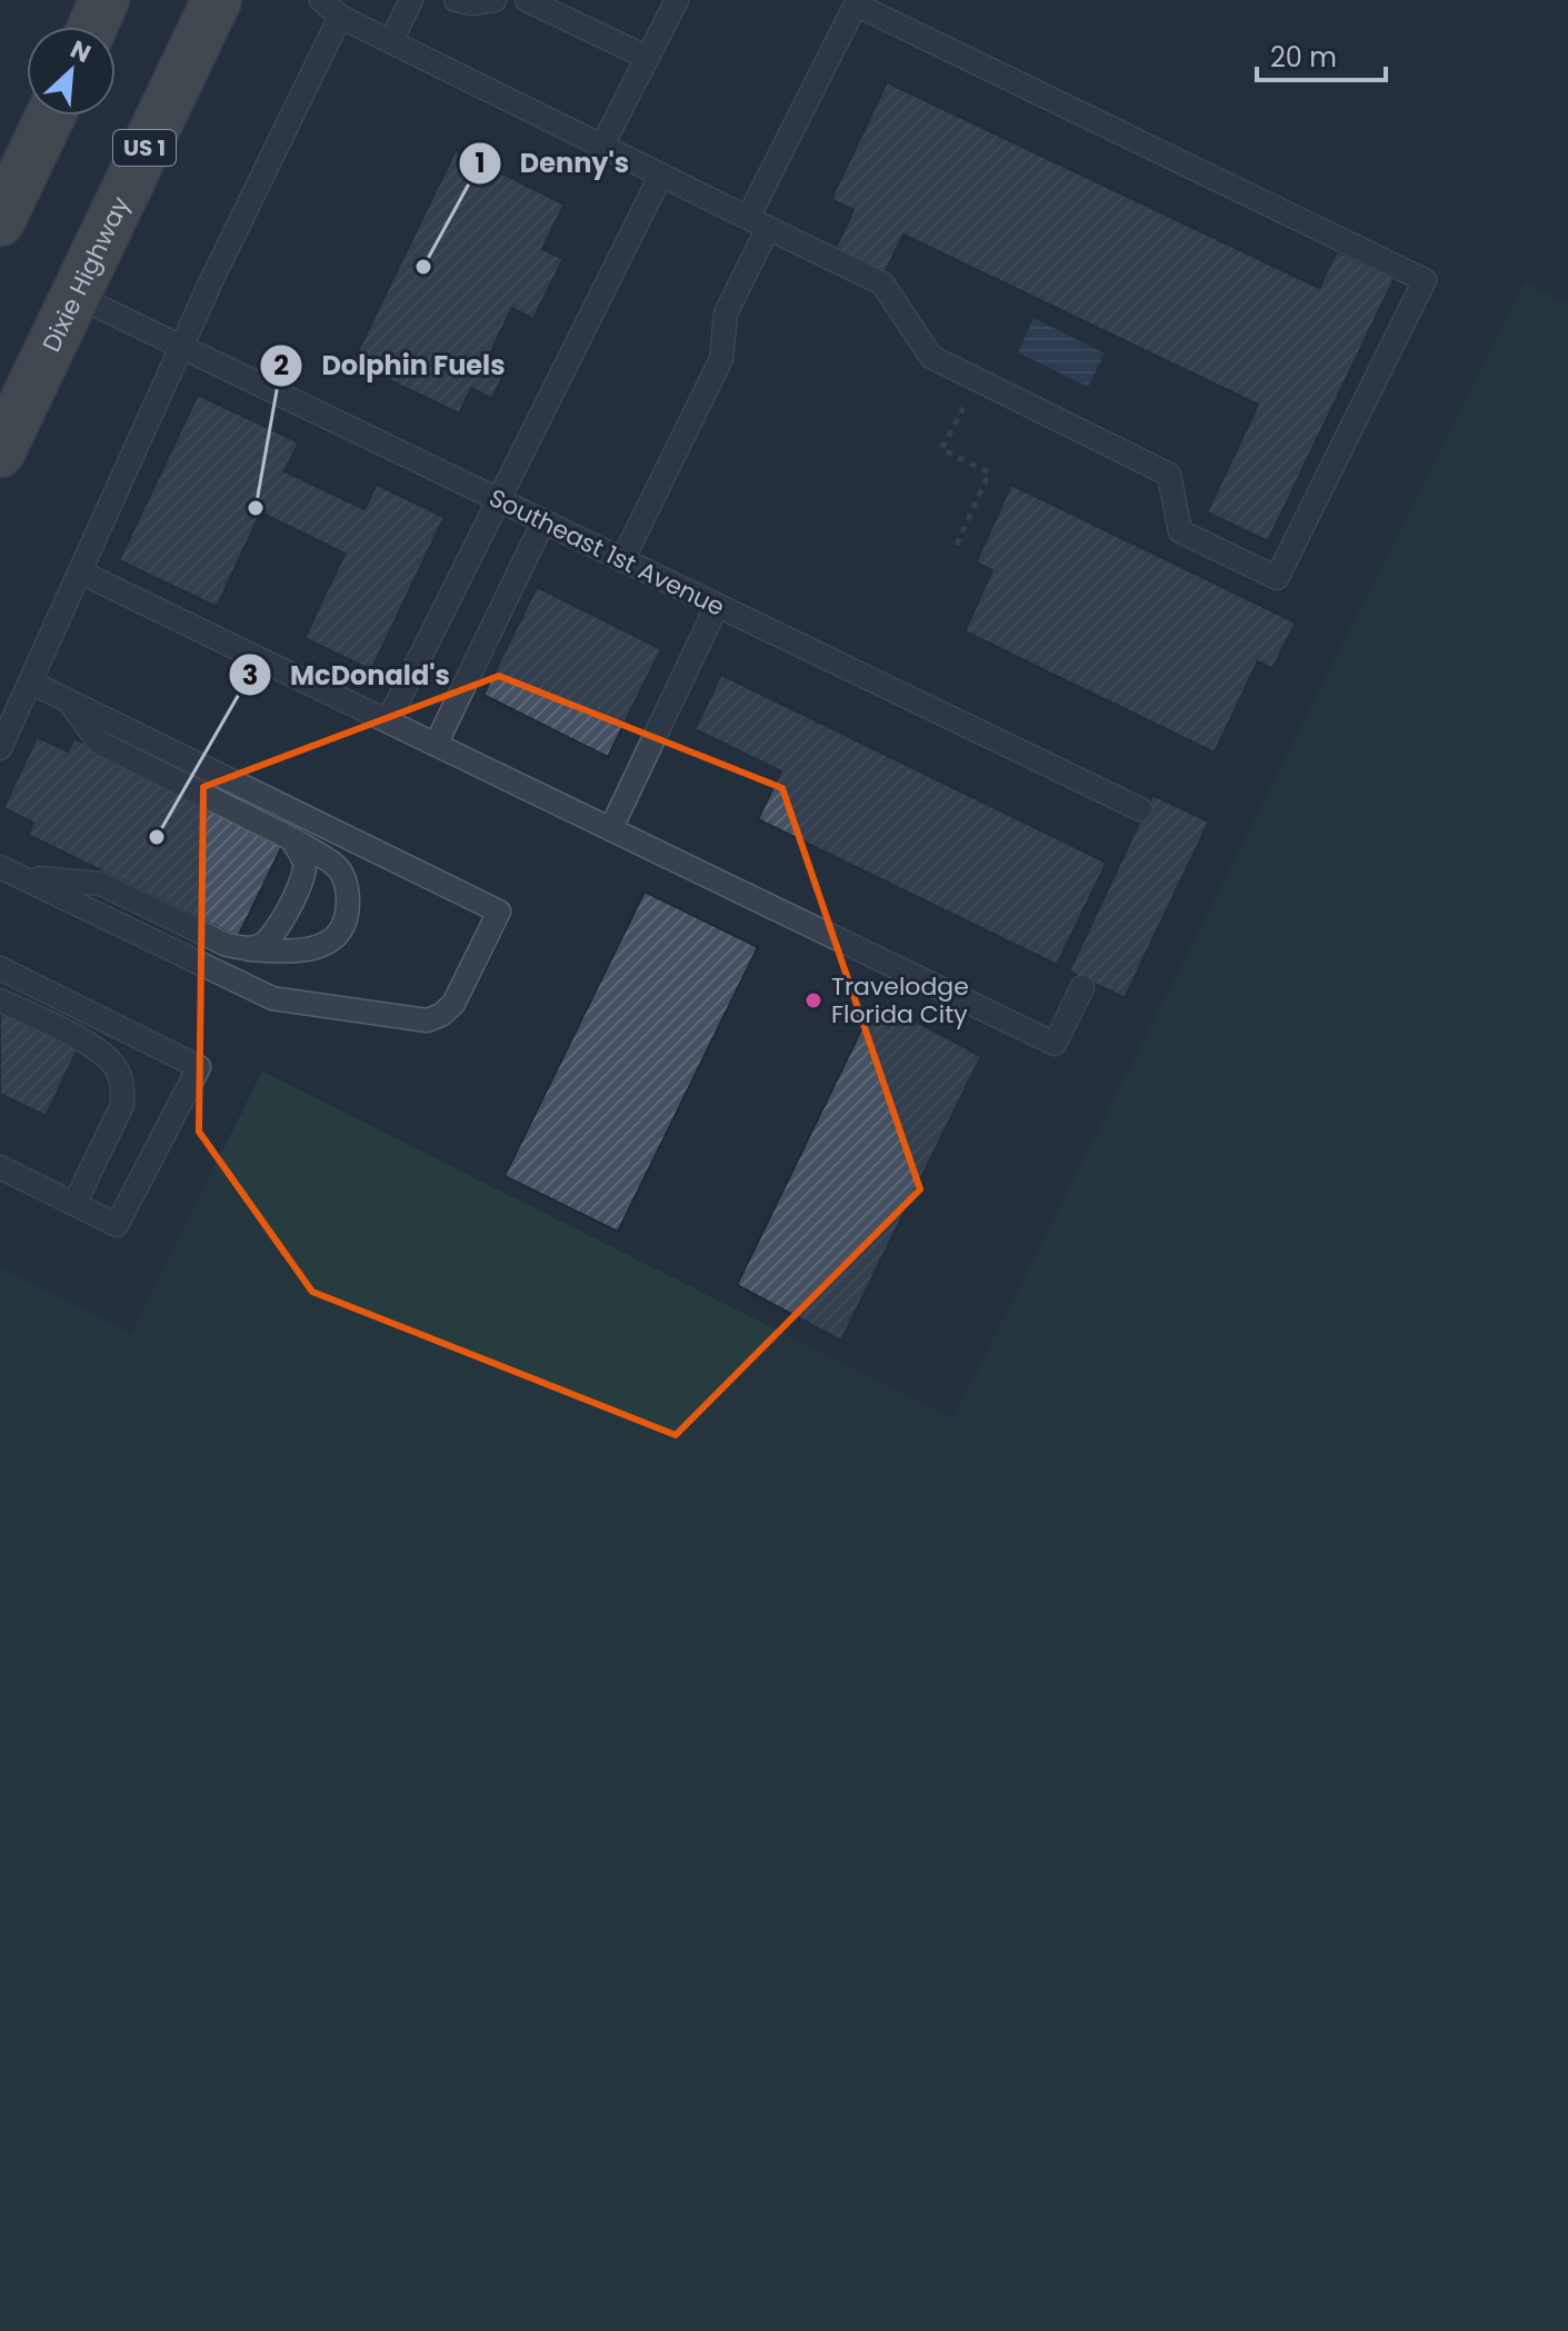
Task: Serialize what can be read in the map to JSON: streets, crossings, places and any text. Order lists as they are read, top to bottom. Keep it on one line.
{"streets":{"highway":["US 1","Dixie Highway"],"lane":["Southeast 1st Avenue"]},"crossings":[["Dixie Highway","Southeast 1st Avenue"]],"places":["Denny's","Dolphin Fuels","McDonald's","Travelodge Florida City"],"scale_bar":"20 m","north":"top right"}
